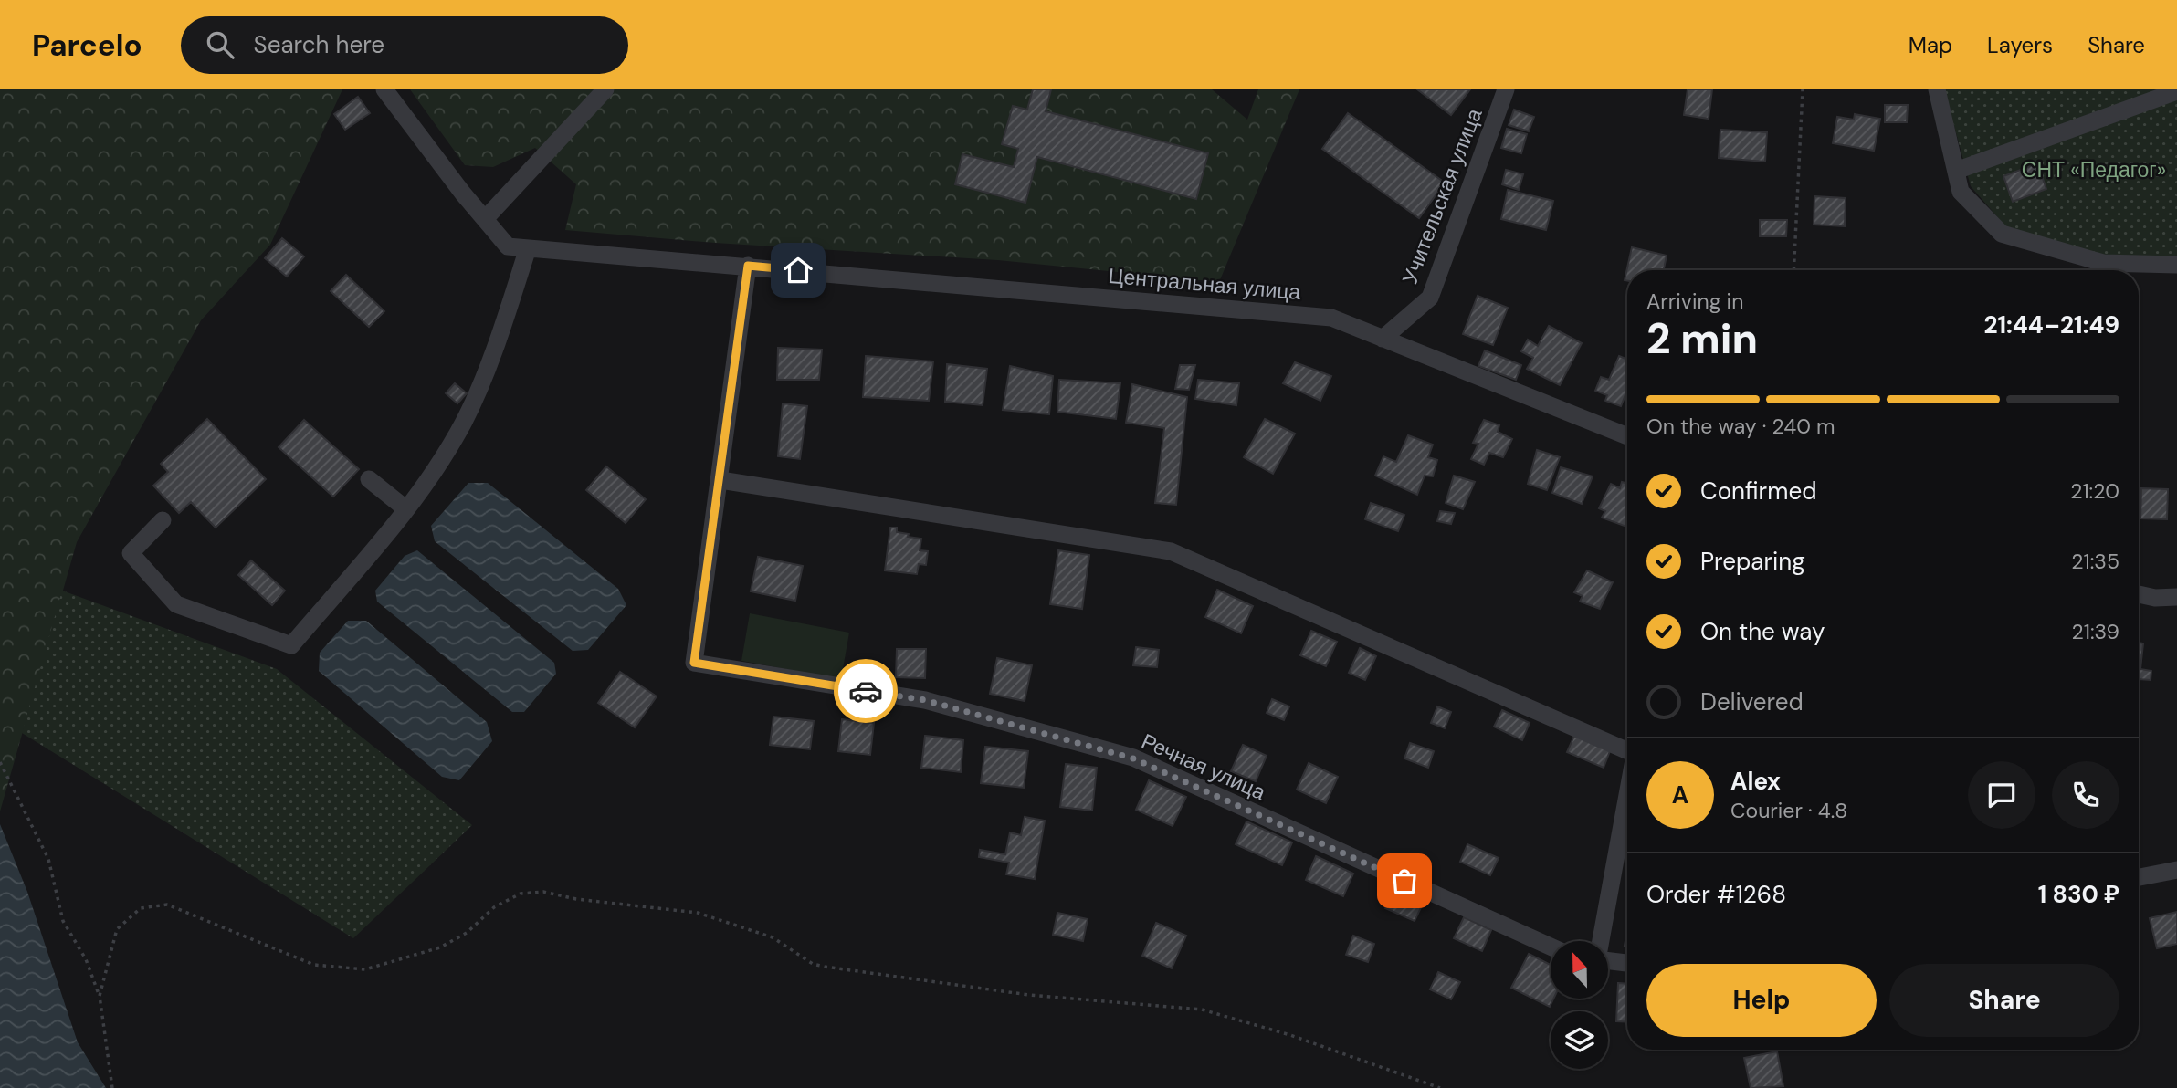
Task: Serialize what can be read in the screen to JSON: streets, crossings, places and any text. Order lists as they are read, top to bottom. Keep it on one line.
{"streets":{"street":["Учительская улица","Центральная улица","Речная улица"]},"crossings":[["Учительская улица","Центральная улица"]],"parks":["СНТ «Педагог»"],"north":"top","page":{"header":"Parcelo","search":"Search here","nav":["Map","Layers","Share"],"heading":["2 min","Arriving in","21:44–21:49"],"panel":["Alex","Courier · 4.8","Order #1268","1 830 ₽"],"bar":"On the way · 240 m","list":[["Confirmed","21:20"],["Preparing","21:35"],["On the way","21:39"],"Delivered"],"round":"A","buttons":["Help","Share"]}}
